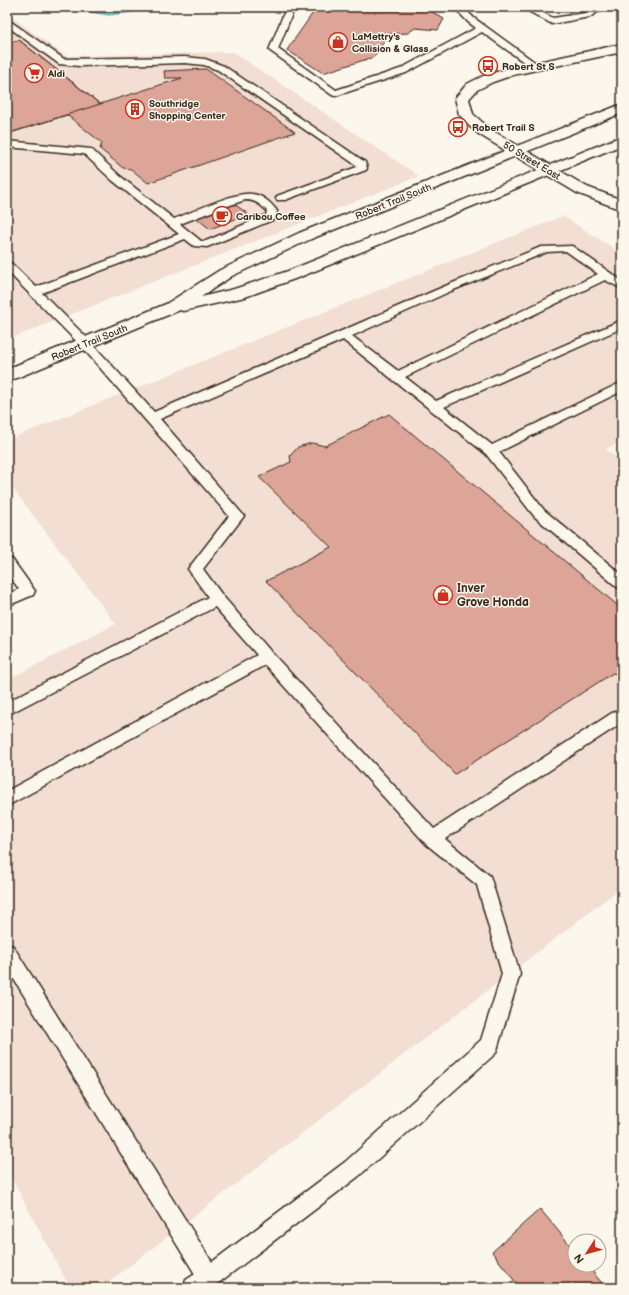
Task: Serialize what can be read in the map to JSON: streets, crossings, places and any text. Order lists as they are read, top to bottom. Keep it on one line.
{"streets":{"main road":["50 Street East","Robert Trail South"]},"crossings":[["50 Street East","Robert Trail South"]],"places":{"shop":["LaMettry's Collision & Glass","Inver Grove Honda"],"bus stop":["Robert St S","Robert Trail S"],"supermarket":["Aldi"],"building":["Southridge Shopping Center"],"cafe":["Caribou Coffee"]},"north":"bottom left"}
